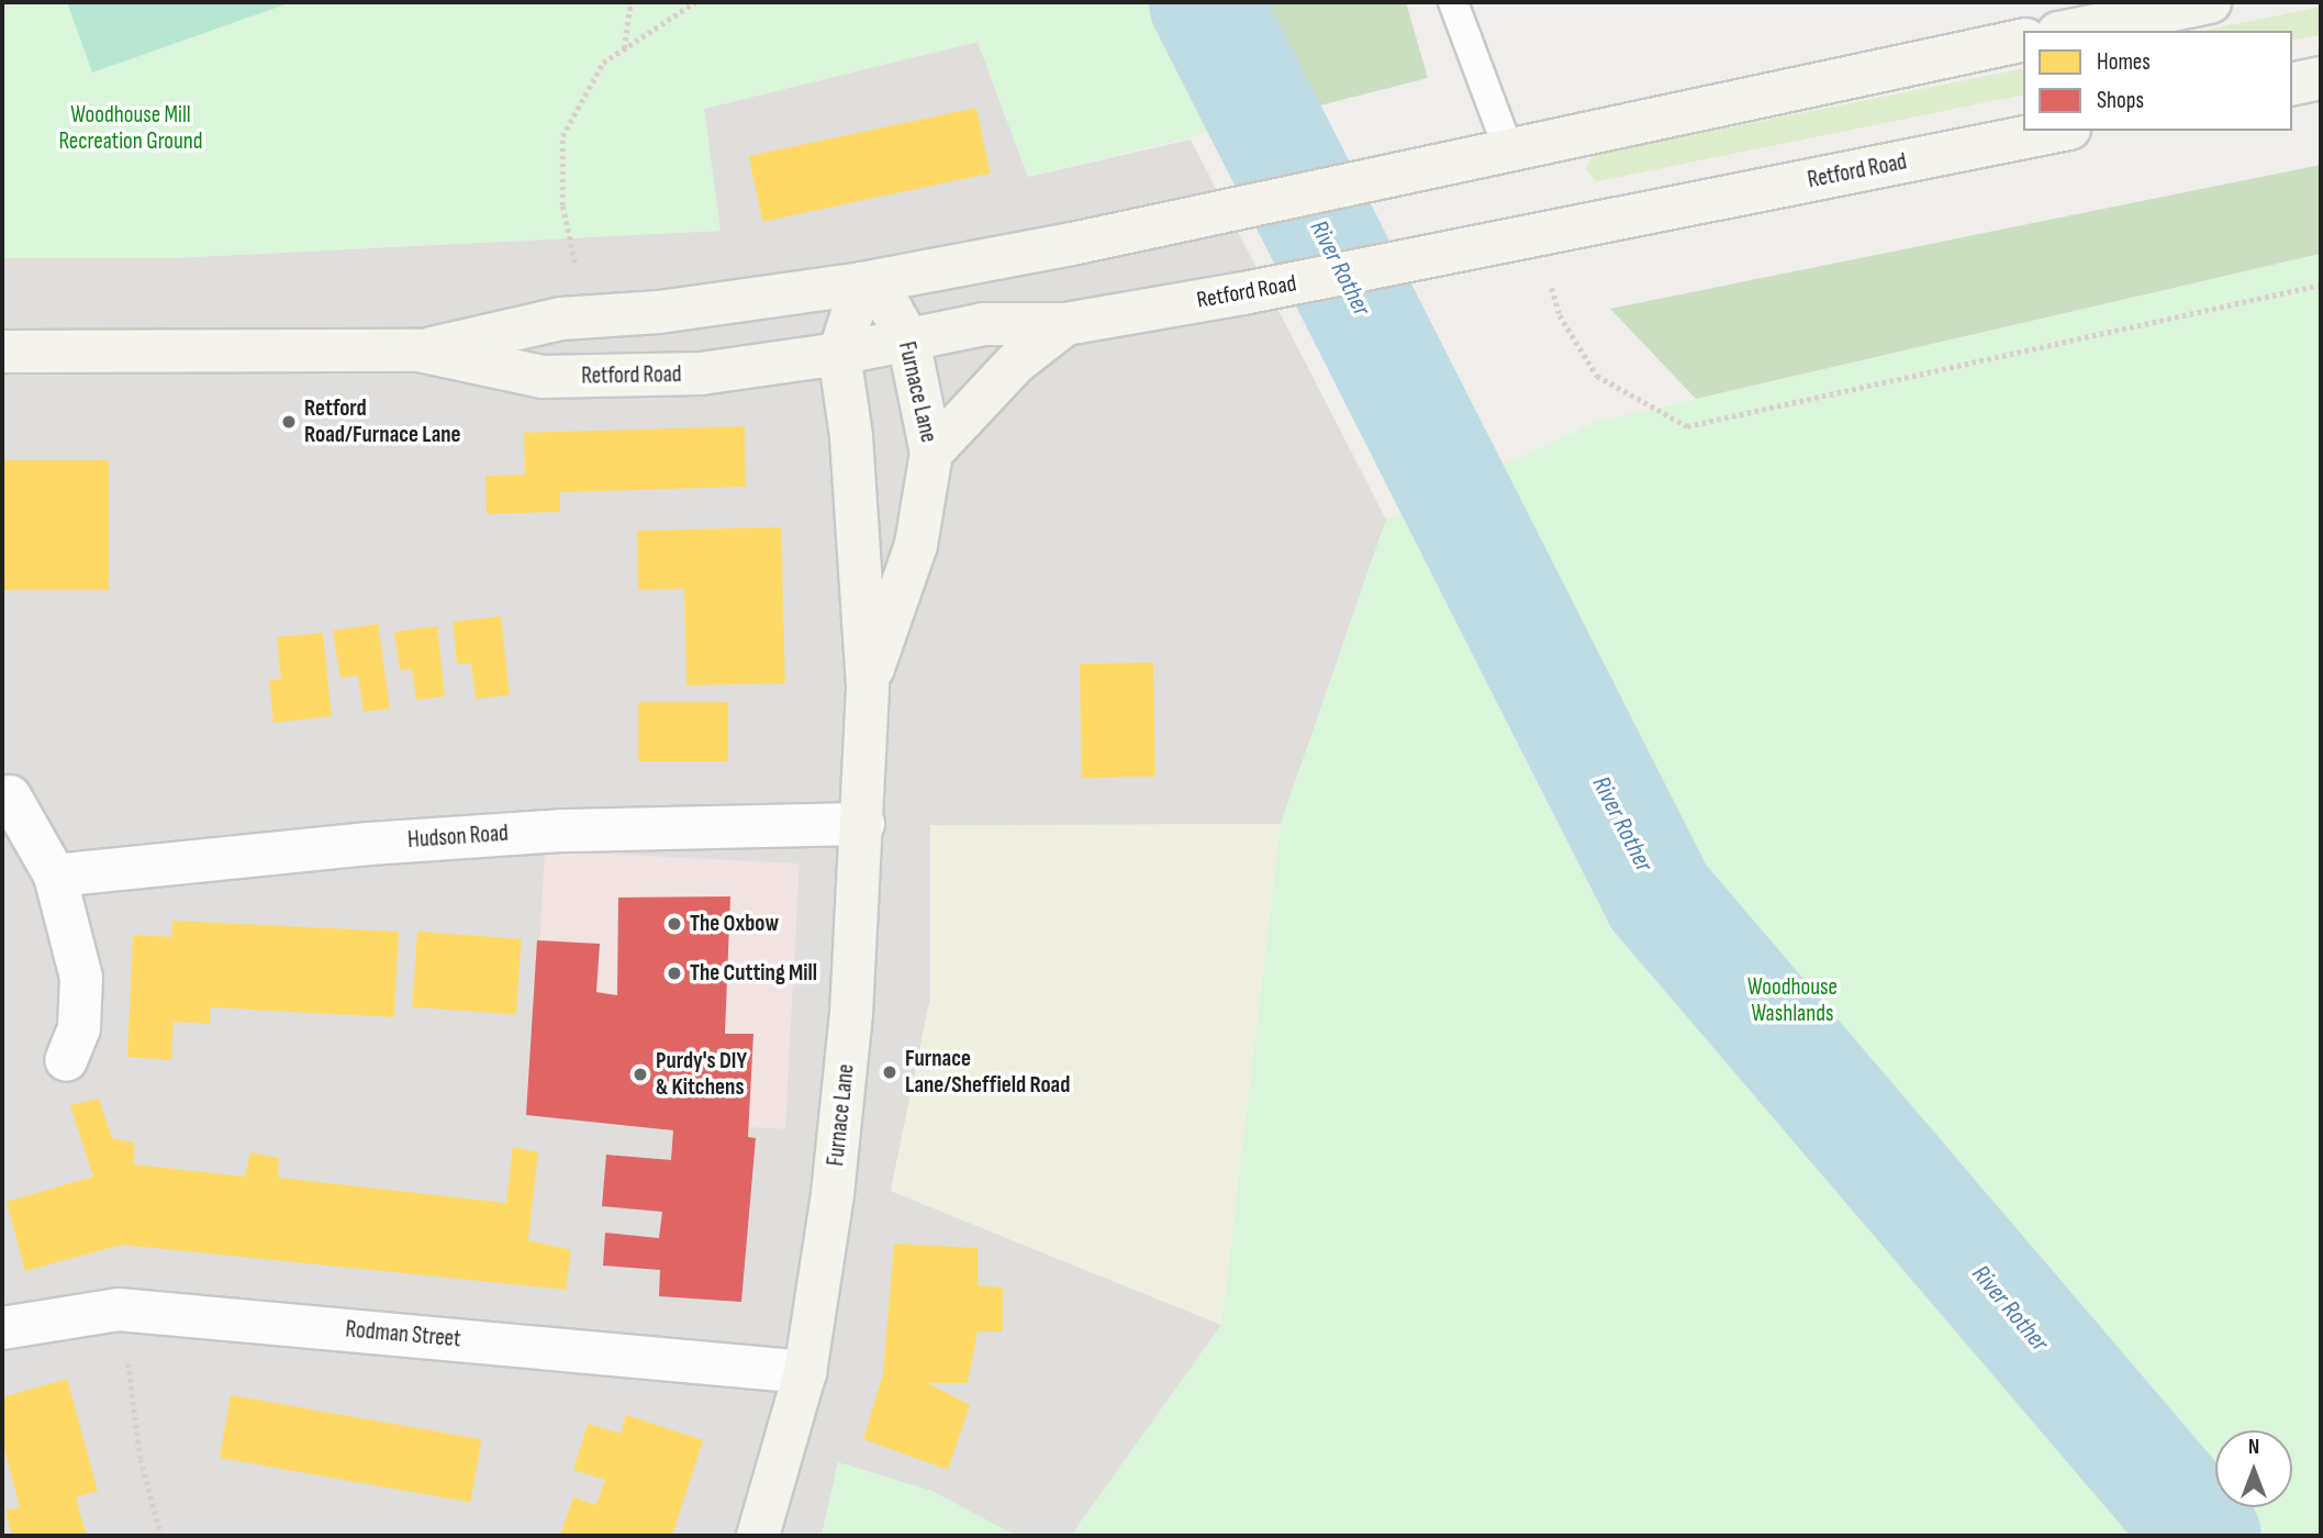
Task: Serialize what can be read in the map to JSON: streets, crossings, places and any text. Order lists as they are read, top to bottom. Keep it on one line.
{"streets":{"main road":["Retford Road","Furnace Lane"],"street":["Hudson Road","Rodman Street"]},"crossings":[["Retford Road","Furnace Lane"],["Furnace Lane","Hudson Road"],["Furnace Lane","Rodman Street"]],"water":["River Rother"],"parks":["Woodhouse Mill Recreation Ground","Woodhouse Washlands"],"places":["Retford Road/Furnace Lane","The Oxbow","The Cutting Mill","Furnace Lane/Sheffield Road","Purdy's DIY & Kitchens"],"legend":["Homes","Shops"],"north":"top"}
